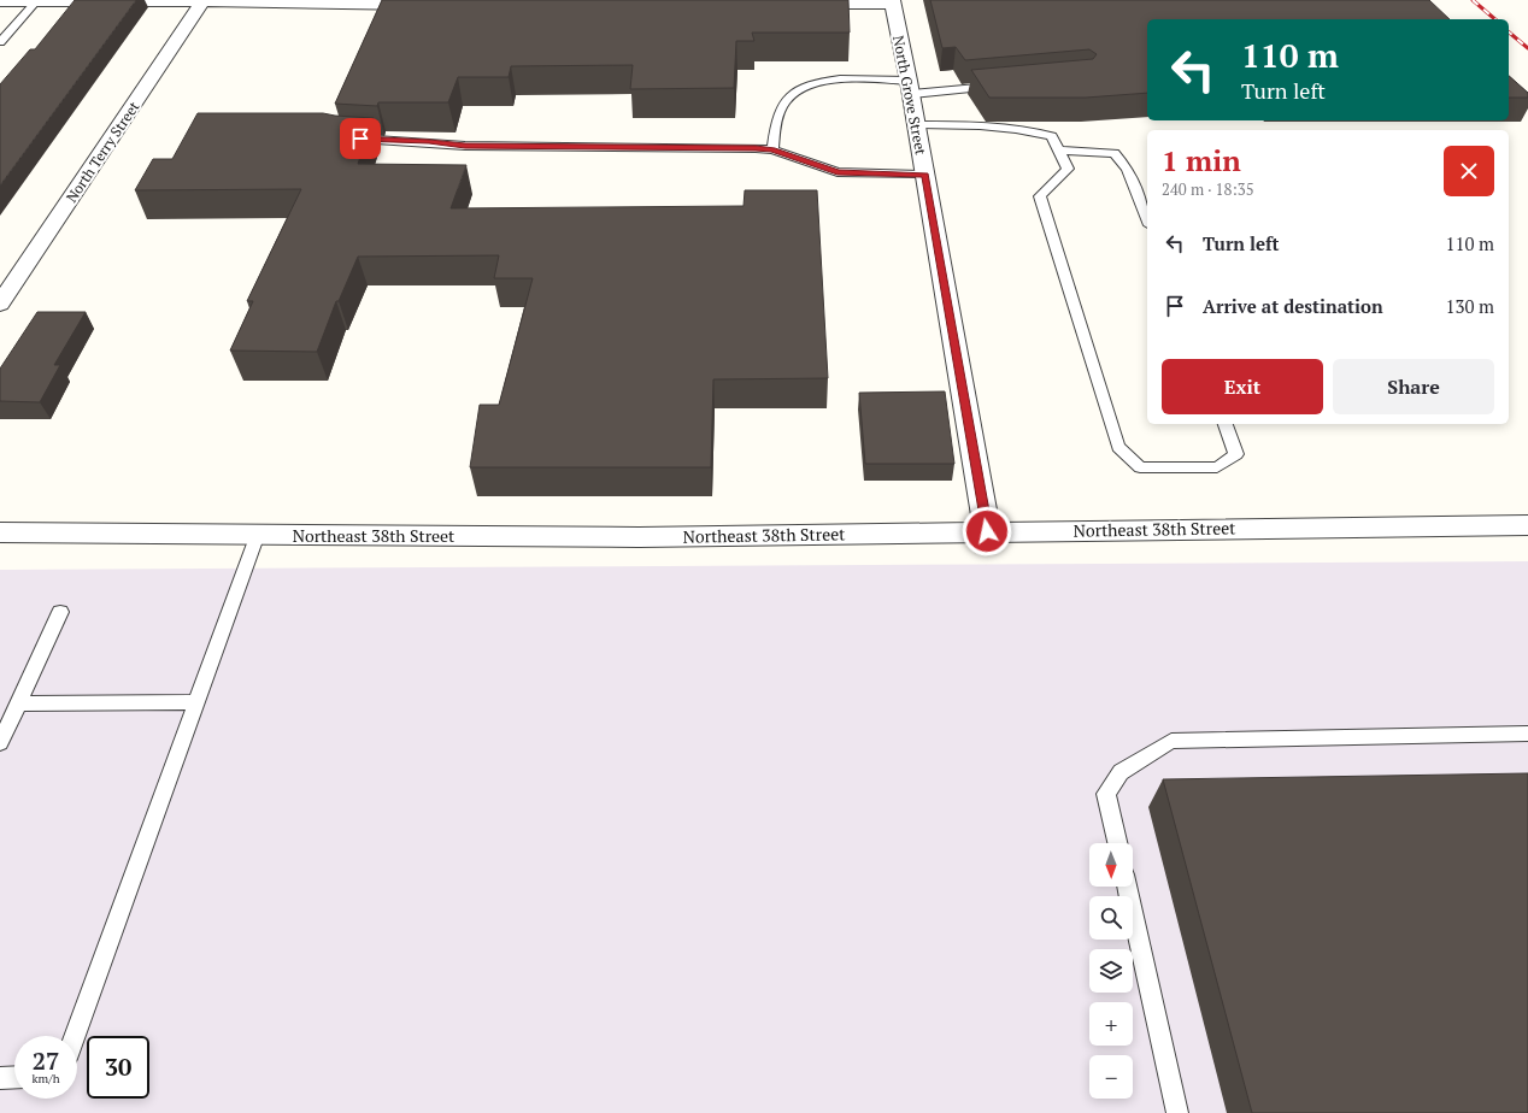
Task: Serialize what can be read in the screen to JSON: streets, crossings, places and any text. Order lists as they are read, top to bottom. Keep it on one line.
{"streets":{"street":["North Grove Street","North Terry Street","Northeast 38th Street"]},"crossings":[["North Grove Street","Northeast 38th Street"]],"north":"bottom","page":{"turn":["110 m","Turn left"],"heading":["1 min","240 m · 18:35"],"list":[{"name":"Turn left","value":"110 m"},{"name":"Arrive at destination","value":"130 m"}],"buttons":["Exit","Share"],"map_buttons":["+","−"],"speed":"27 km/h","limit":"30"}}
